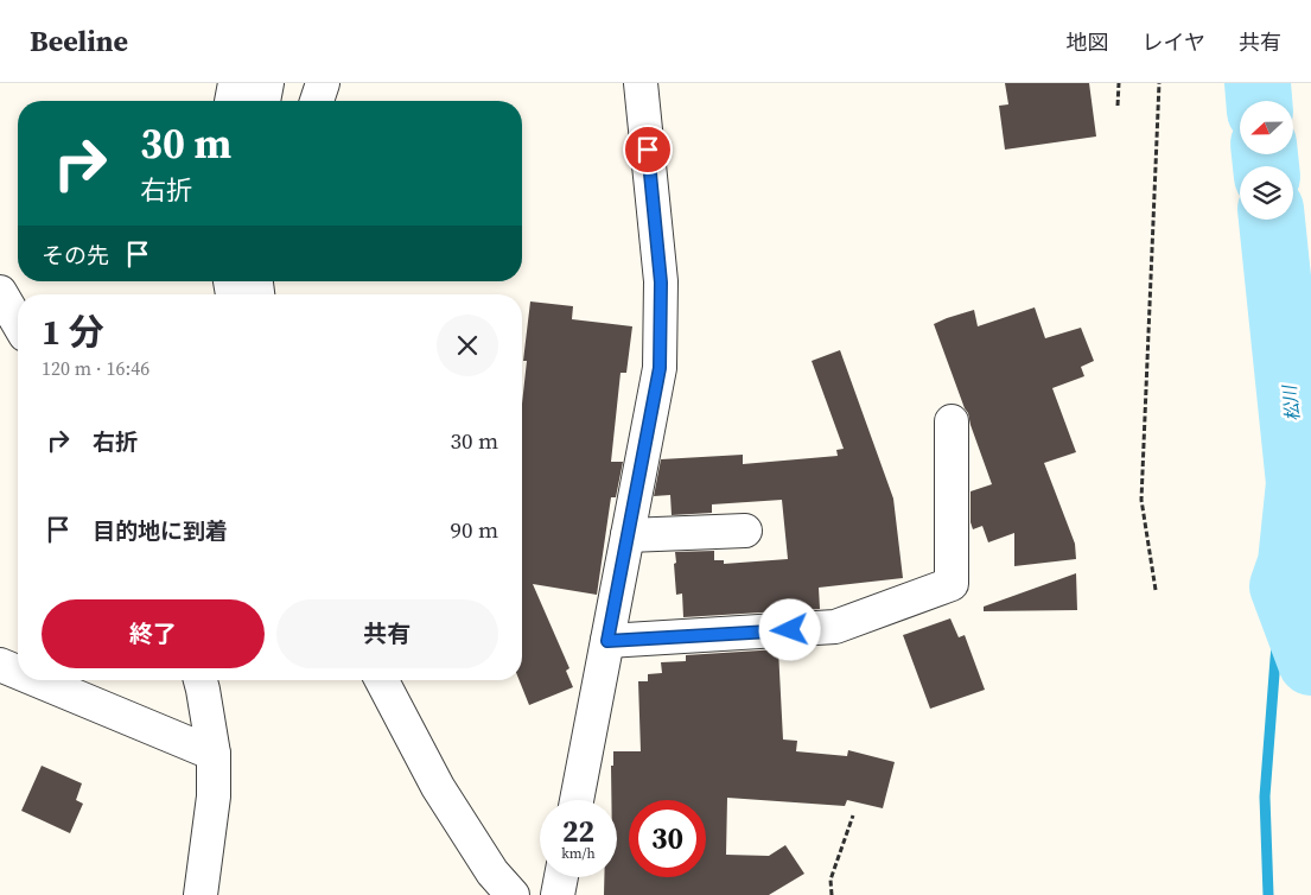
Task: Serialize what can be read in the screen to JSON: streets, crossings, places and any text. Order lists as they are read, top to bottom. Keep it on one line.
{"water":["松川"],"north":"left","page":{"header":"Beeline","nav":["地図","レイヤ","共有"],"turn":["30 m","右折"],"then":"その先","heading":["1 分","120 m · 16:46"],"list":[{"name":"右折","value":"30 m"},{"name":"目的地に到着","value":"90 m"}],"buttons":["終了","共有"],"speed":"22 km/h","limit":"30"}}
